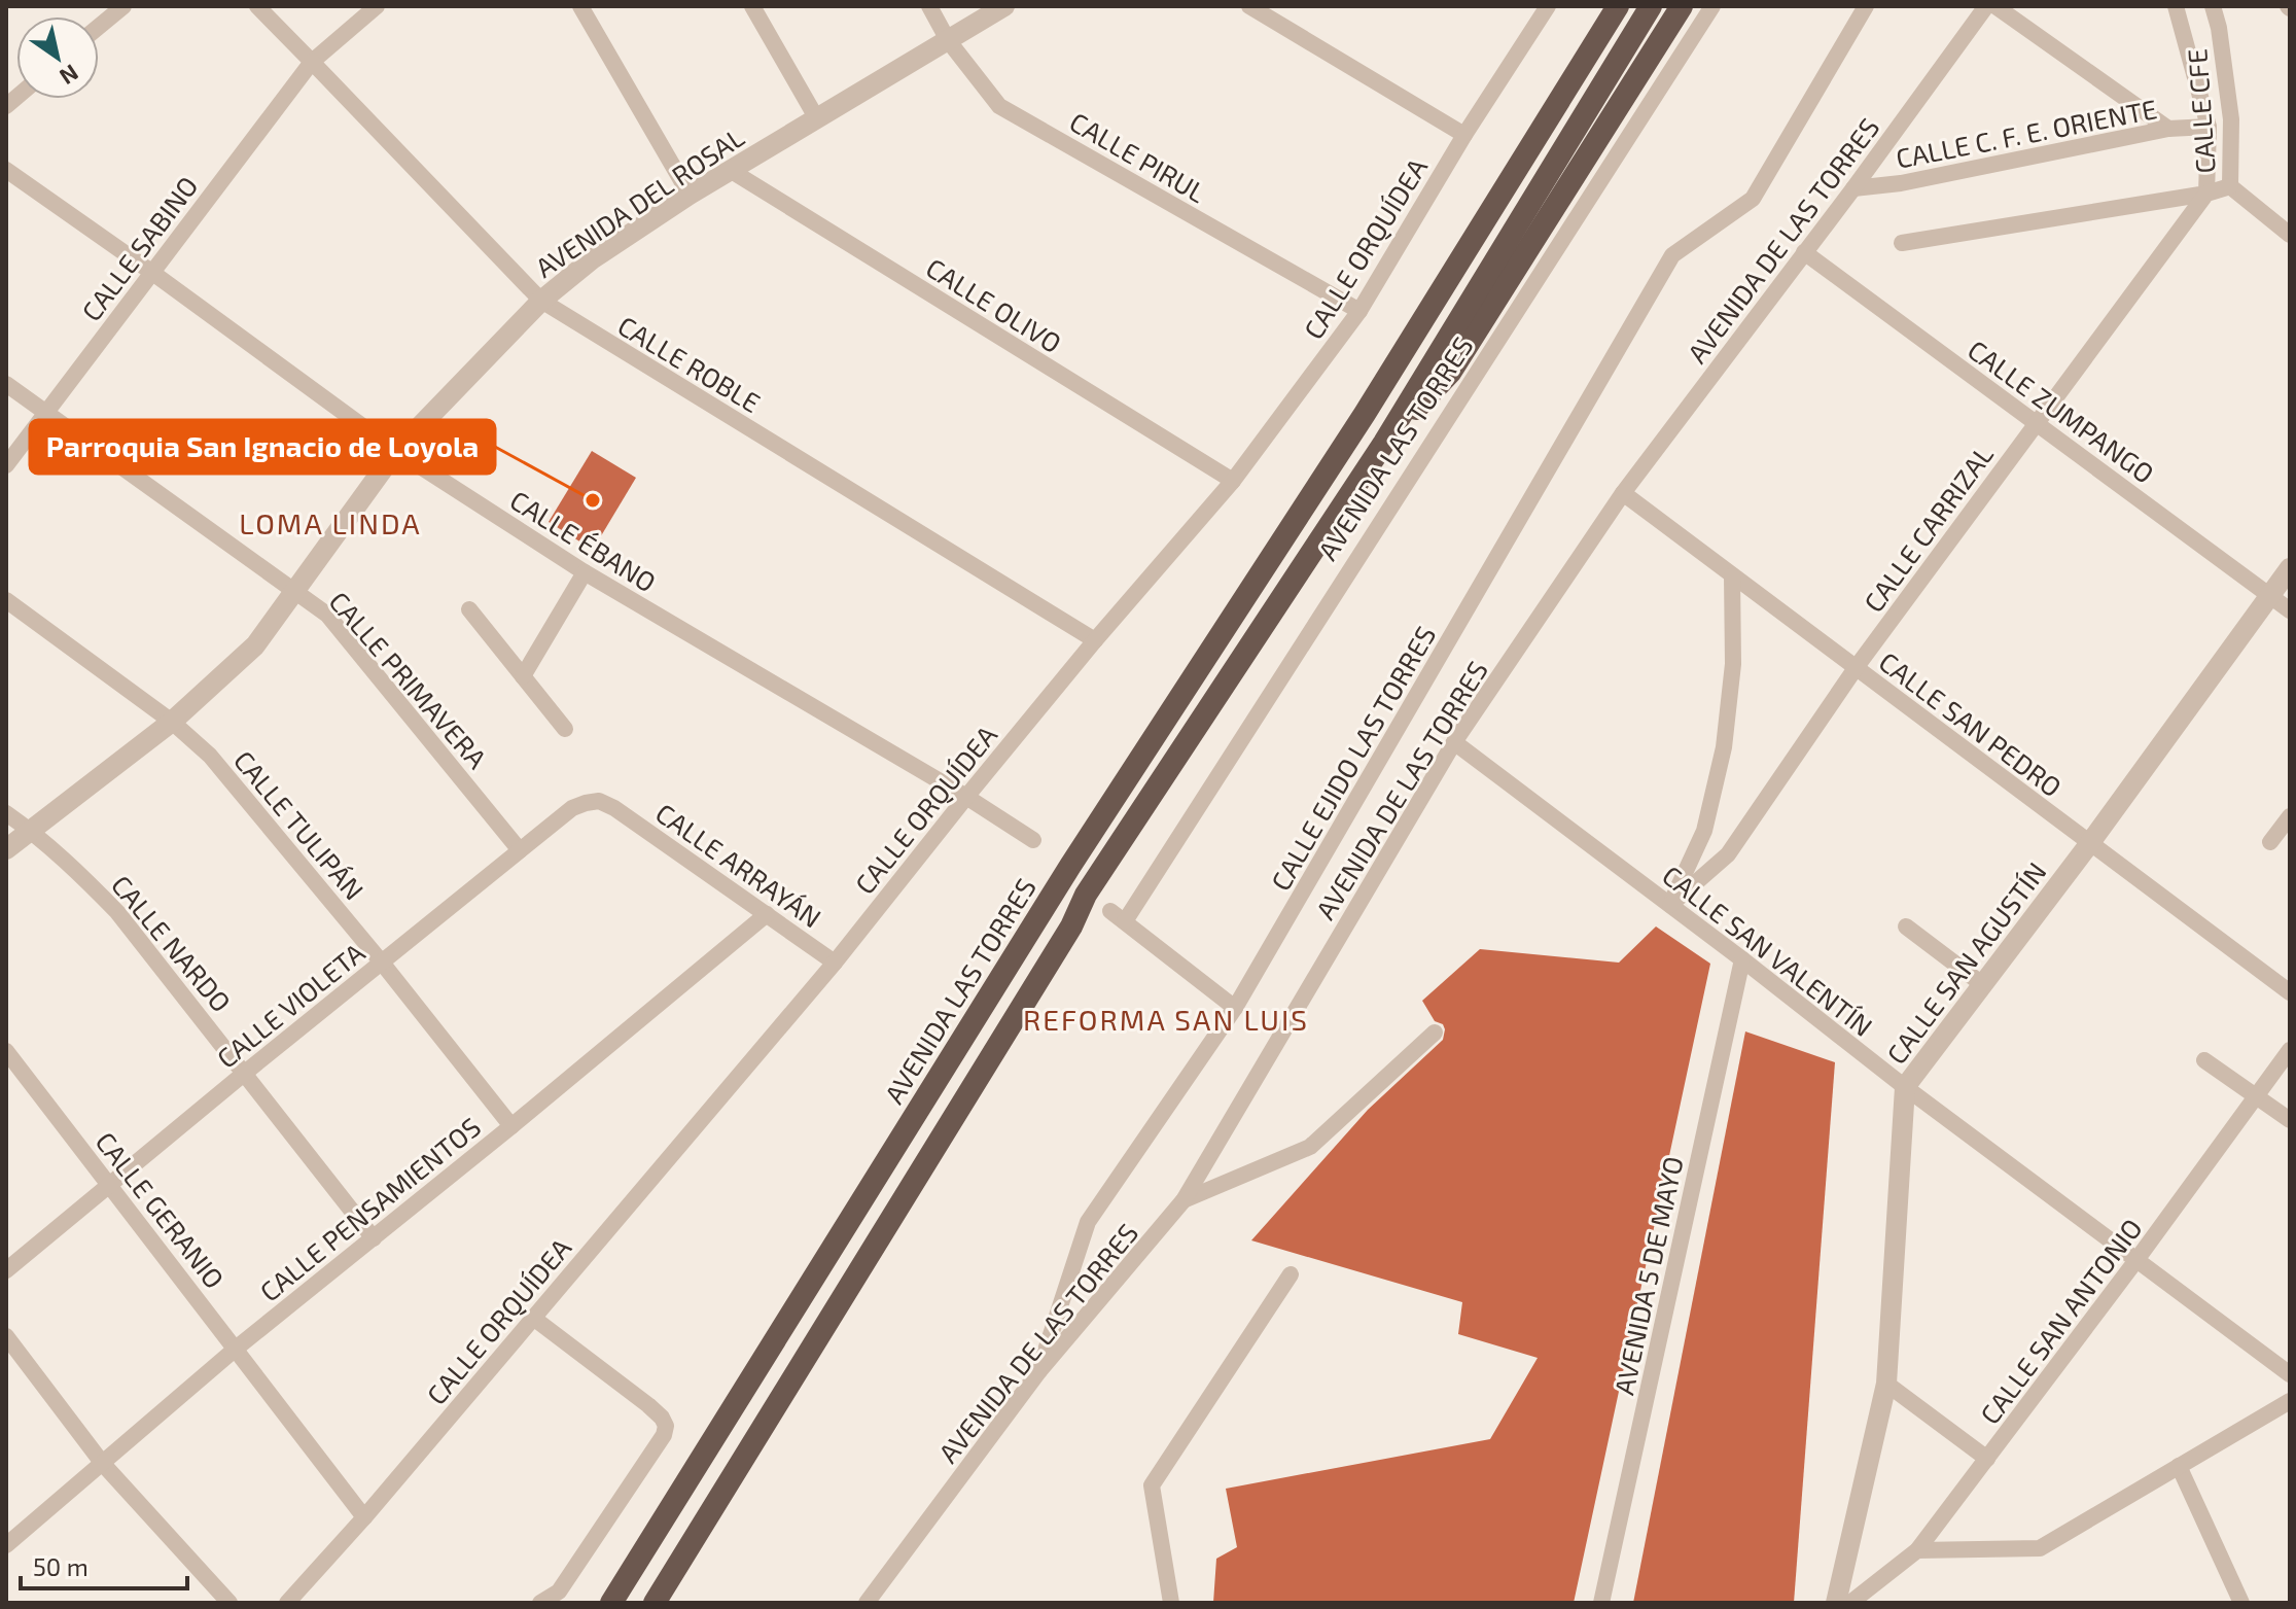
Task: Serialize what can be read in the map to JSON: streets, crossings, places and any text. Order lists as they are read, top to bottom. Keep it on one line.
{"streets":{"highway":["AVENIDA LAS TORRES"],"street":["CALLE CFE","CALLE C. F. E. ORIENTE","CALLE PIRUL","AVENIDA DEL ROSAL","AVENIDA DE LAS TORRES","CALLE SABINO","CALLE ORQUÍDEA","CALLE OLIVO","CALLE ROBLE","CALLE ZUMPANGO","CALLE CARRIZAL","CALLE ÉBANO","CALLE PRIMAVERA","CALLE SAN PEDRO","CALLE EJIDO LAS TORRES","CALLE TULIPÁN","CALLE ARRAYÁN","CALLE NARDO","CALLE SAN VALENTÍN","CALLE SAN AGUSTÍN","CALLE VIOLETA","CALLE PENSAMIENTOS","CALLE GERANIO","AVENIDA 5 DE MAYO","CALLE SAN ANTONIO"]},"crossings":[["CALLE CFE","CALLE C. F. E. ORIENTE"],["CALLE CFE","CALLE CARRIZAL"],["CALLE C. F. E. ORIENTE","AVENIDA DE LAS TORRES"],["CALLE PIRUL","AVENIDA DEL ROSAL"],["CALLE PIRUL","CALLE ORQUÍDEA"],["AVENIDA DEL ROSAL","CALLE OLIVO"],["AVENIDA DEL ROSAL","CALLE ROBLE"],["AVENIDA DEL ROSAL","CALLE ÉBANO"],["AVENIDA DEL ROSAL","CALLE PRIMAVERA"],["AVENIDA DEL ROSAL","CALLE TULIPÁN"],["AVENIDA DEL ROSAL","CALLE NARDO"],["AVENIDA DE LAS TORRES","CALLE ZUMPANGO"],["AVENIDA DE LAS TORRES","CALLE SAN PEDRO"],["AVENIDA DE LAS TORRES","CALLE EJIDO LAS TORRES"],["AVENIDA DE LAS TORRES","CALLE SAN VALENTÍN"],["CALLE SABINO","CALLE ROBLE"],["CALLE SABINO","CALLE ÉBANO"],["CALLE SABINO","CALLE PRIMAVERA"],["CALLE ORQUÍDEA","CALLE OLIVO"],["CALLE ORQUÍDEA","CALLE ROBLE"],["CALLE ORQUÍDEA","CALLE ÉBANO"],["CALLE ORQUÍDEA","CALLE ARRAYÁN"],["CALLE ORQUÍDEA","CALLE GERANIO"],["CALLE ZUMPANGO","CALLE CARRIZAL"],["CALLE ZUMPANGO","CALLE SAN AGUSTÍN"],["AVENIDA LAS TORRES","CALLE EJIDO LAS TORRES"],["CALLE CARRIZAL","CALLE SAN PEDRO"],["CALLE CARRIZAL","CALLE SAN VALENTÍN"],["CALLE PRIMAVERA","CALLE VIOLETA"],["CALLE SAN PEDRO","CALLE SAN AGUSTÍN"],["CALLE TULIPÁN","CALLE VIOLETA"],["CALLE TULIPÁN","CALLE PENSAMIENTOS"],["CALLE ARRAYÁN","CALLE VIOLETA"],["CALLE ARRAYÁN","CALLE PENSAMIENTOS"],["CALLE NARDO","CALLE VIOLETA"],["CALLE NARDO","CALLE PENSAMIENTOS"],["CALLE SAN VALENTÍN","CALLE SAN AGUSTÍN"],["CALLE SAN VALENTÍN","AVENIDA 5 DE MAYO"],["CALLE SAN VALENTÍN","CALLE SAN ANTONIO"],["CALLE VIOLETA","CALLE GERANIO"],["CALLE PENSAMIENTOS","CALLE GERANIO"]],"districts":["LOMA LINDA","REFORMA SAN LUIS"],"places":["Parroquia San Ignacio de Loyola"],"scale_bar":"50 m","north":"bottom right"}
